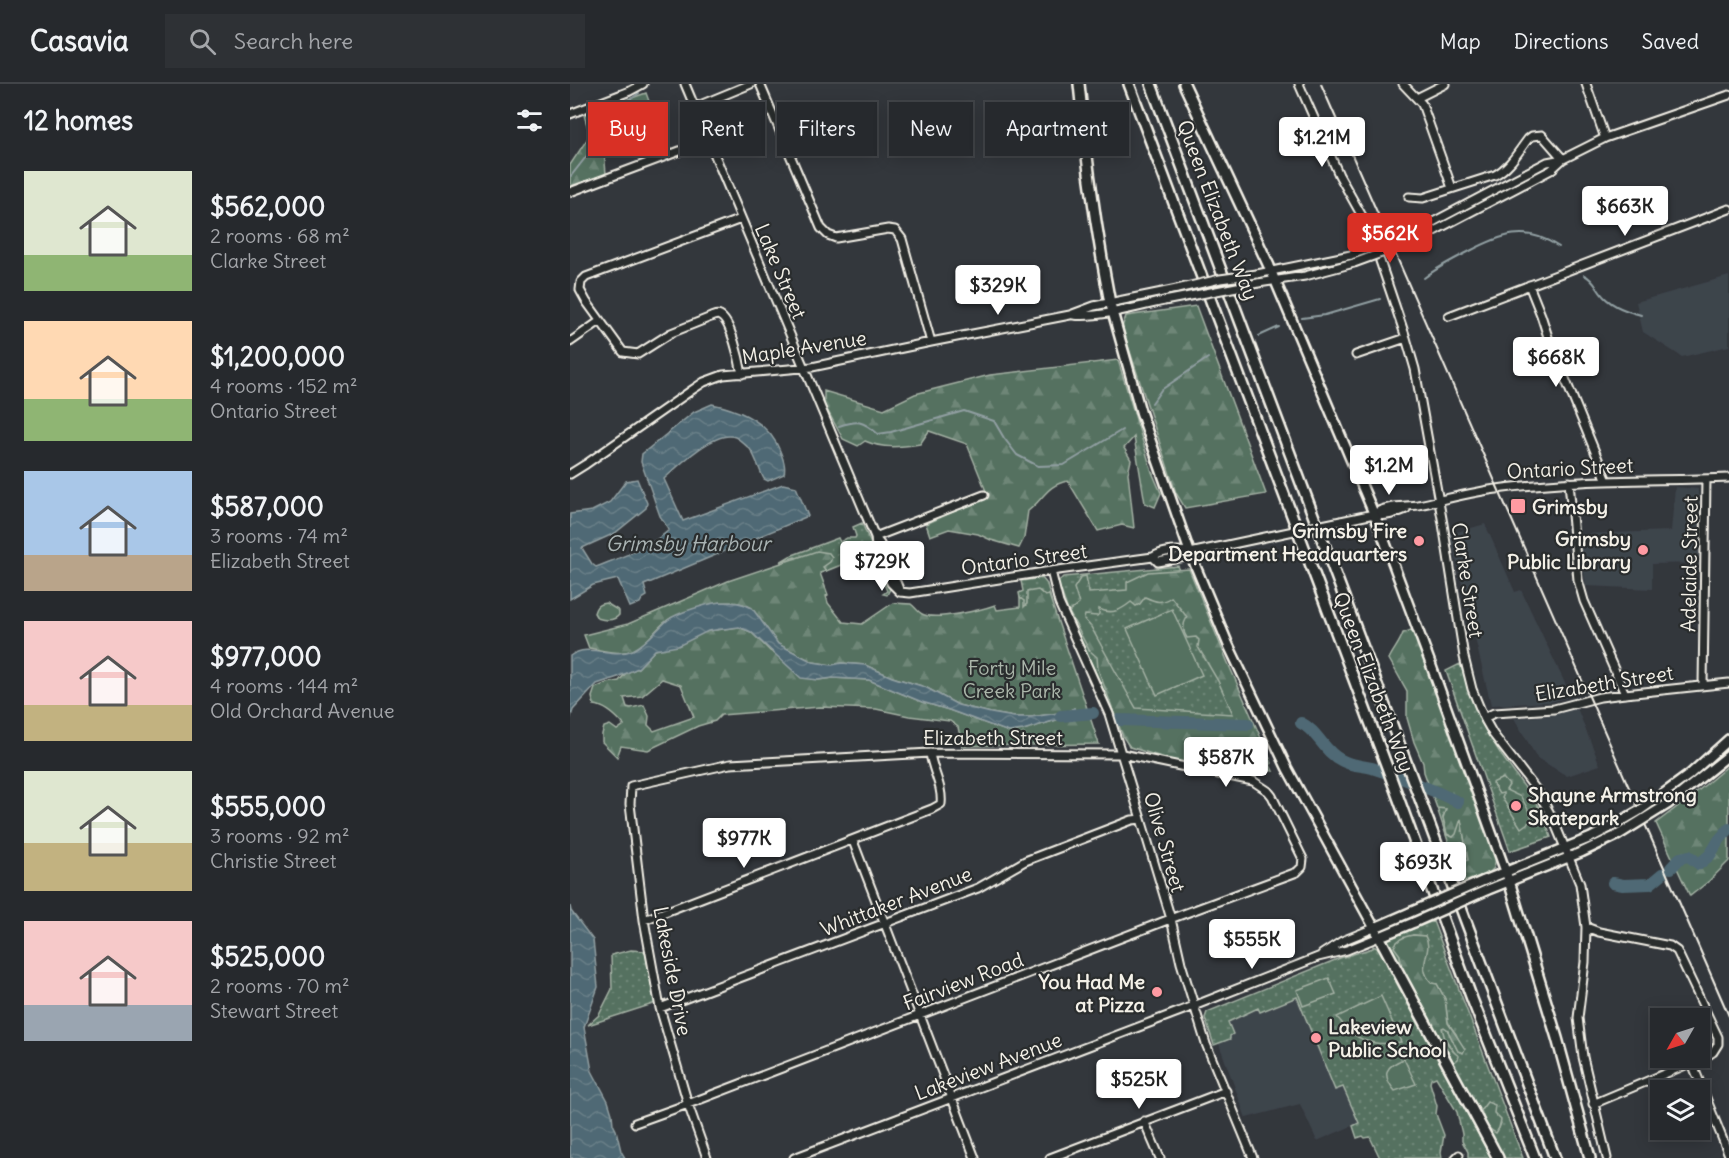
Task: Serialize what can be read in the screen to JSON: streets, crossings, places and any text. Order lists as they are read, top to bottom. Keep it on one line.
{"streets":{"highway":["Queen Elizabeth Way"],"street":["Lake Street","Maple Avenue","Ontario Street","Adelaide Street","Clarke Street","Elizabeth Street","Olive Street","Whittaker Avenue","Lakeside Drive","Fairview Road","Lakeview Avenue"]},"crossings":[["Lake Street","Maple Avenue"],["Lake Street","Ontario Street"],["Ontario Street","Adelaide Street"],["Ontario Street","Clarke Street"],["Ontario Street","Olive Street"],["Adelaide Street","Elizabeth Street"],["Clarke Street","Elizabeth Street"],["Elizabeth Street","Olive Street"],["Elizabeth Street","Lakeside Drive"],["Elizabeth Street","Fairview Road"],["Olive Street","Whittaker Avenue"],["Olive Street","Fairview Road"],["Olive Street","Lakeview Avenue"],["Whittaker Avenue","Lakeside Drive"],["Lakeside Drive","Fairview Road"]],"water":["Grimsby Harbour"],"parks":["Forty Mile Creek Park"],"places":{"transit":["Grimsby"],"other":["Grimsby Fire Department Headquarters","Grimsby Public Library","Shayne Armstrong Skatepark","You Had Me at Pizza","Lakeview Public School"]},"north":"bottom left","page":{"header":"Casavia","search":"Search here","nav":["Map","Directions","Saved"],"heading":"12 homes","chip":["Buy","Rent","Filters","New","Apartment"],"price":["$1.21M","$663K","$562K","$329K","$668K","$1.2M","$729K","$587K","$977K","$693K","$555K","$525K"],"list":[{"name":"$562,000","note":"2 rooms · 68 m² · Clarke Street"},{"name":"$1,200,000","note":"4 rooms · 152 m² · Ontario Street"},{"name":"$587,000","note":"3 rooms · 74 m² · Elizabeth Street"},{"name":"$977,000","note":"4 rooms · 144 m² · Old Orchard Avenue"},{"name":"$555,000","note":"3 rooms · 92 m² · Christie Street"},{"name":"$525,000","note":"2 rooms · 70 m² · Stewart Street"}]}}
